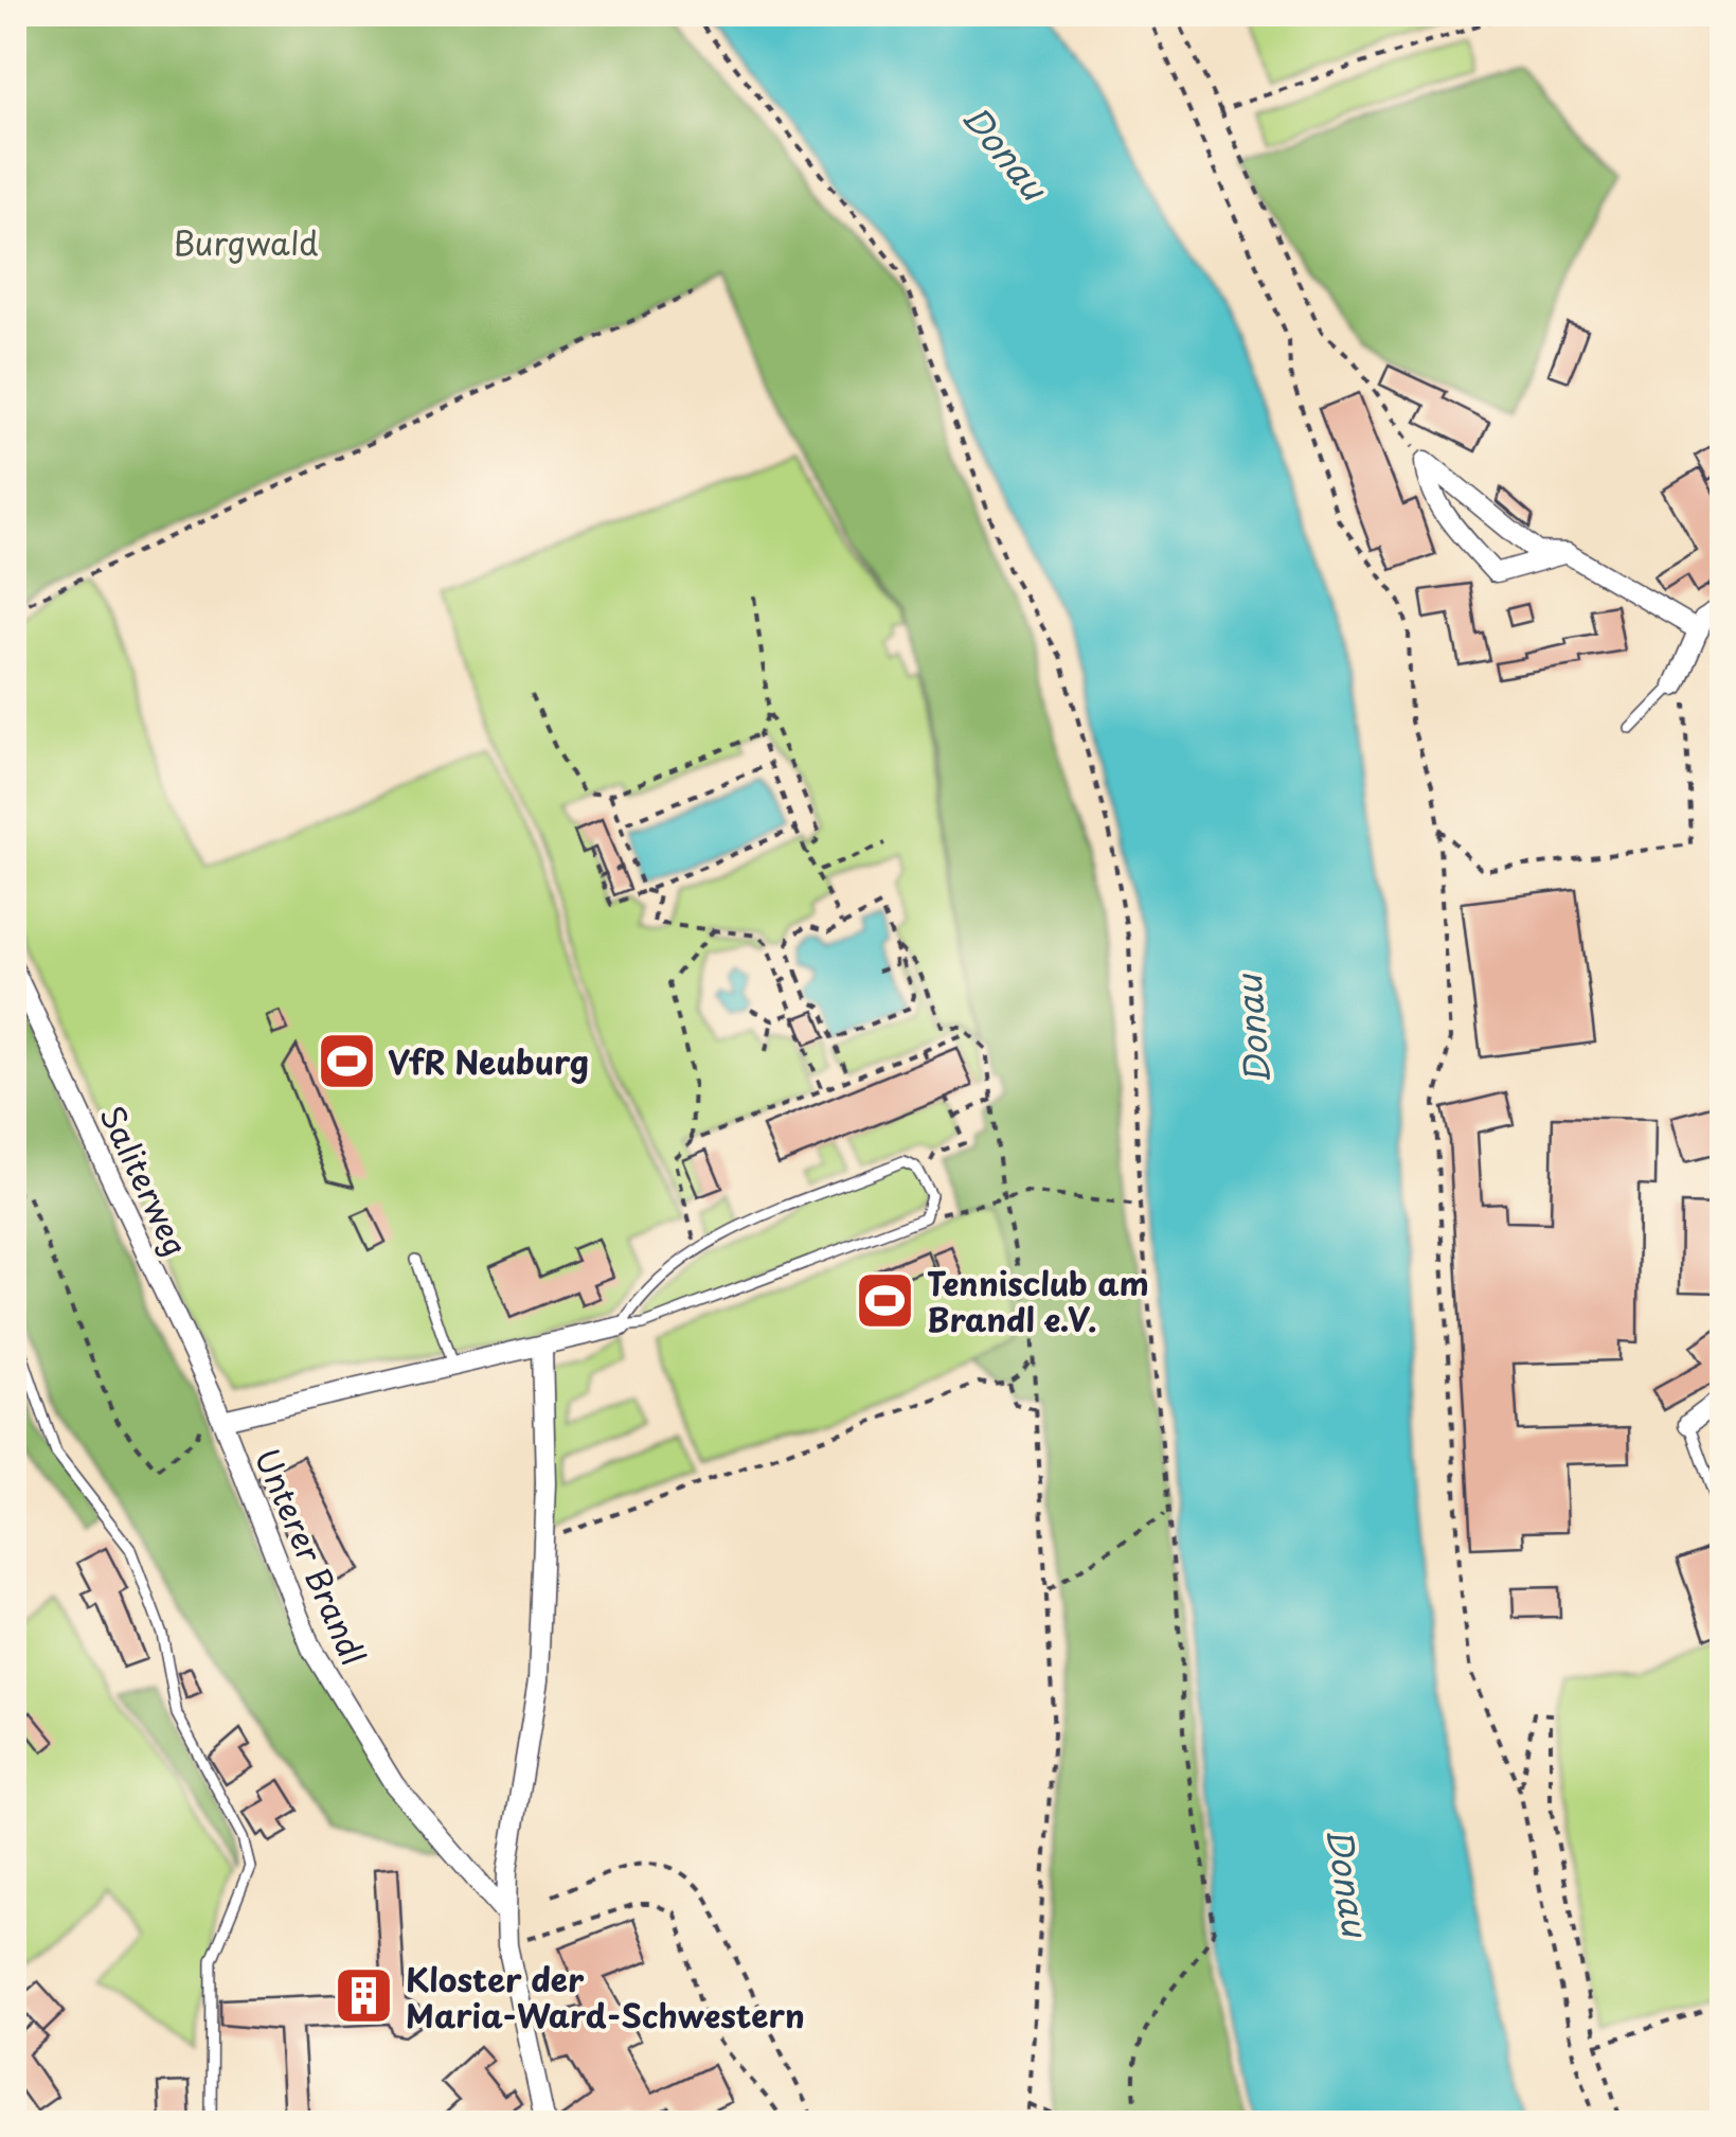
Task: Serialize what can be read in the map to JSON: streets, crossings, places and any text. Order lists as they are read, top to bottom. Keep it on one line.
{"streets":{"street":["Saliterweg","Unterer Brandl"]},"crossings":[["Saliterweg","Unterer Brandl"]],"water":["Donau"],"parks":["Burgwald"],"places":{"sports":["VfR Neuburg","Tennisclub am Brandl e.V."],"building":["Kloster der Maria-Ward-Schwestern"]}}
